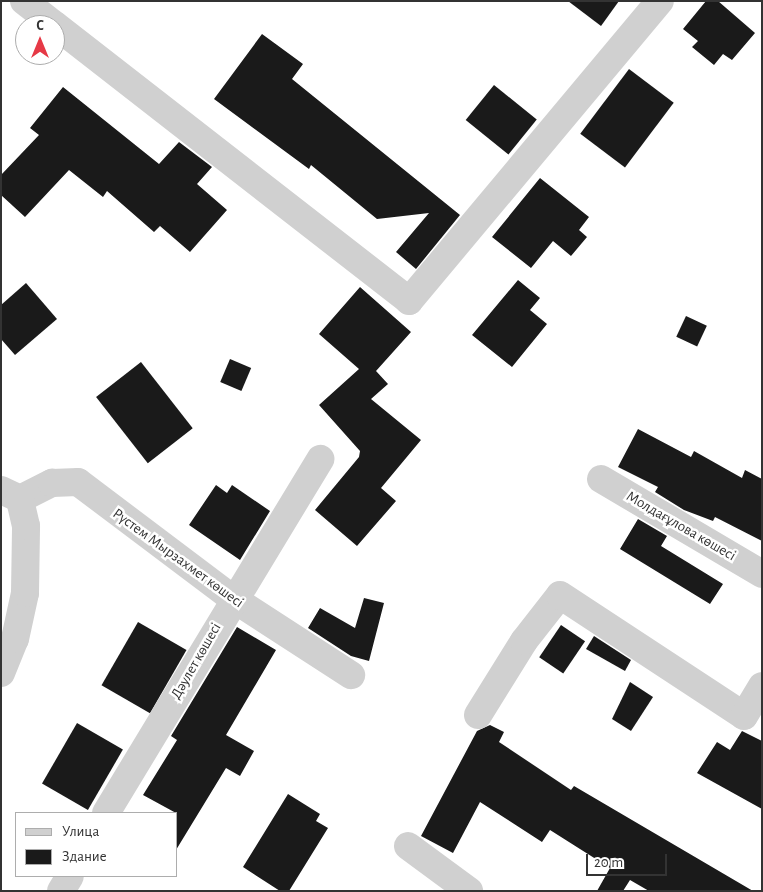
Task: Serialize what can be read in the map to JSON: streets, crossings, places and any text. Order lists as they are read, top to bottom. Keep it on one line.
{"streets":{"street":["Молдағұлова көшесі","Рүстем Мырзахмет көшесі","Дәулет көшесі"]},"crossings":[["Рүстем Мырзахмет көшесі","Дәулет көшесі"]],"legend":["Улица","Здание"],"scale_bar":"20 m","north":"top"}
